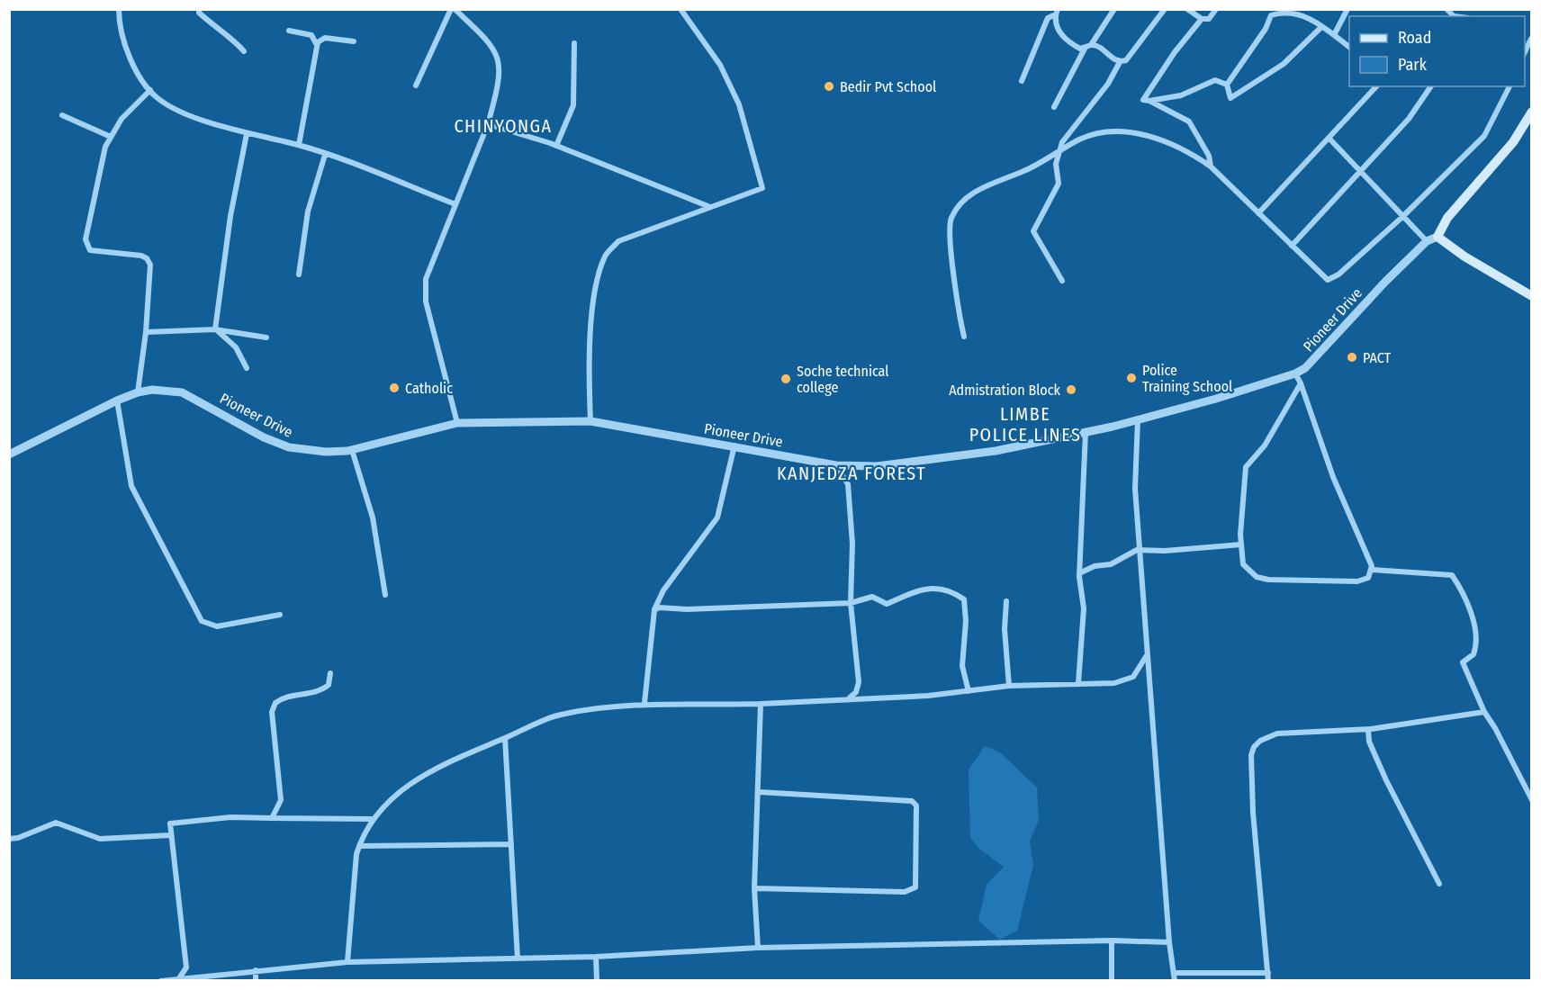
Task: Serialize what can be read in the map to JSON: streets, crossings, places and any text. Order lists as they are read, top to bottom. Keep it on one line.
{"streets":{"street":["Pioneer Drive"]},"districts":["CHINYONGA","LIMBE POLICE LINES","KANJEDZA FOREST"],"places":["Bedir Pvt School","PACT","Police Training School","Soche technical college","Catholic","Admistration Block"],"legend":["Road","Park"]}
